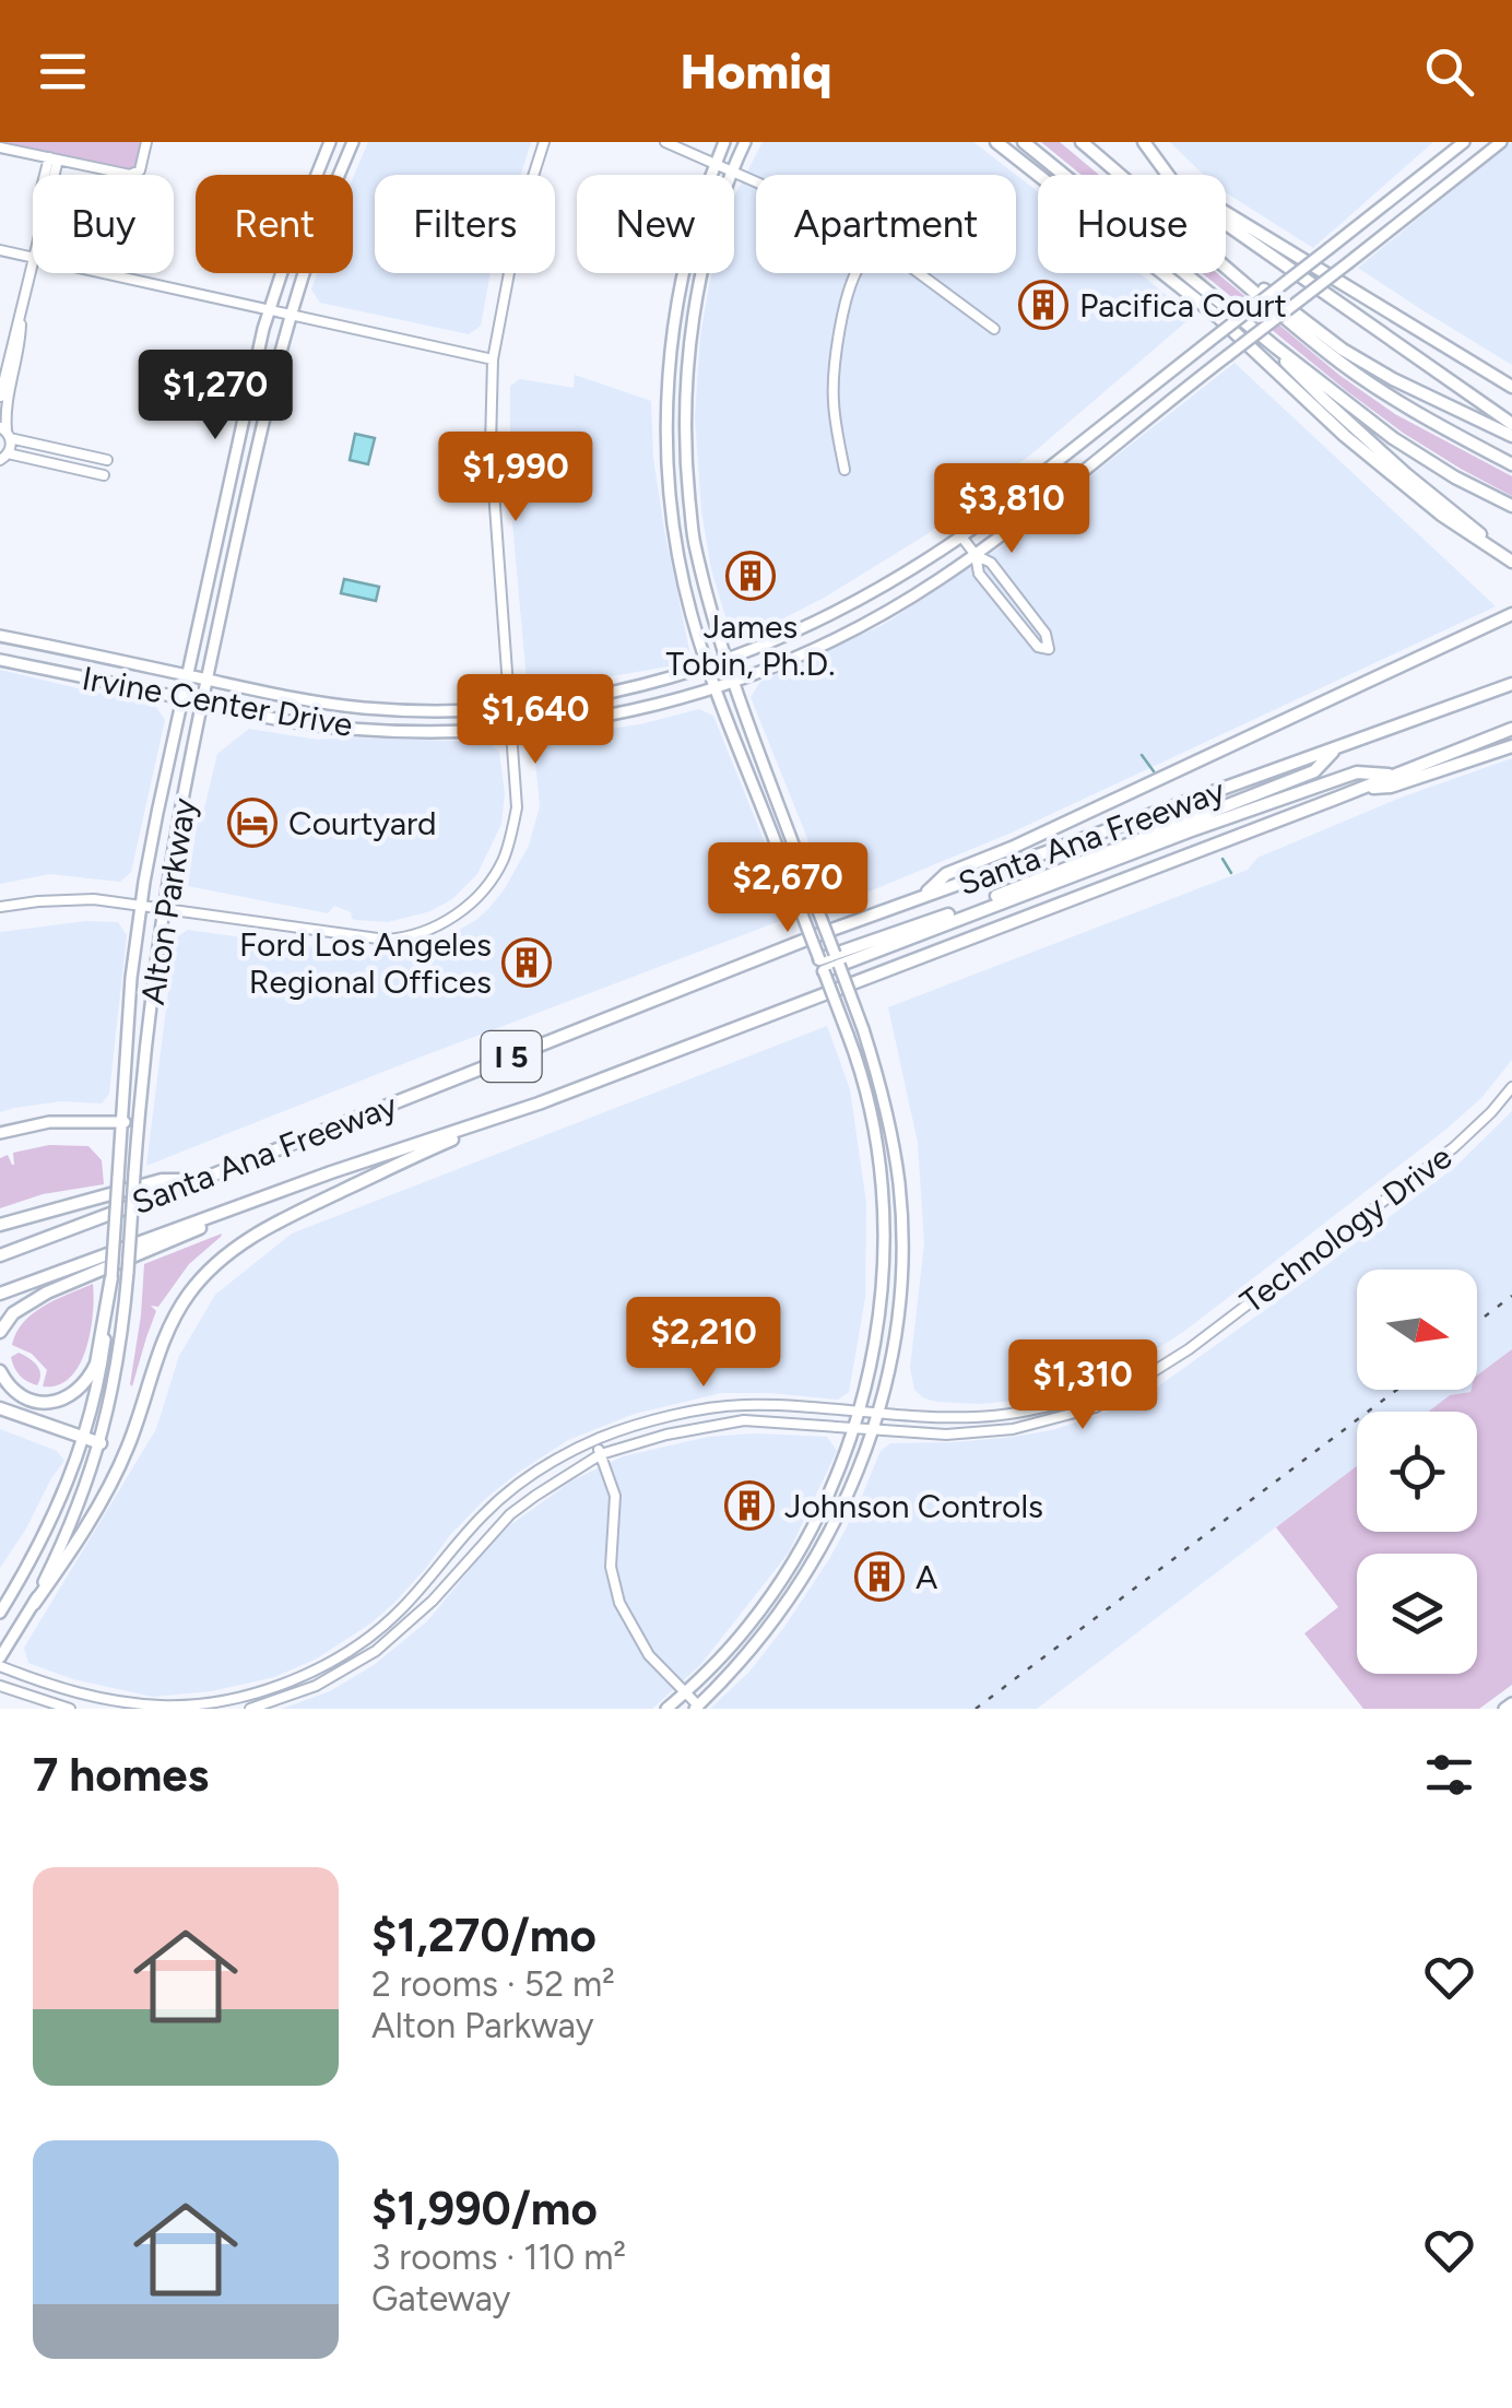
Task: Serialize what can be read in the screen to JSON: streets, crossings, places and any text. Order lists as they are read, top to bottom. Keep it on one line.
{"streets":{"highway":["Santa Ana Freeway","I 5"],"main road":["Irvine Center Drive","Alton Parkway"],"street":["Technology Drive"]},"crossings":[["Irvine Center Drive","Alton Parkway"]],"places":{"building":["Pacifica Court","James Tobin, Ph.D.","Ford Los Angeles Regional Offices","Johnson Controls","A"],"hotel":["Courtyard"]},"north":"right","page":{"header":"Homiq","chip":["Buy","Rent","Filters","New","Apartment","House"],"price":["$1,270","$1,990","$3,810","$1,640","$2,670","$2,210","$1,310"],"heading":"7 homes","list":[{"name":"$1,270/mo","note":"2 rooms · 52 m² · Alton Parkway"},{"name":"$1,990/mo","note":"3 rooms · 110 m² · Gateway"}]}}
